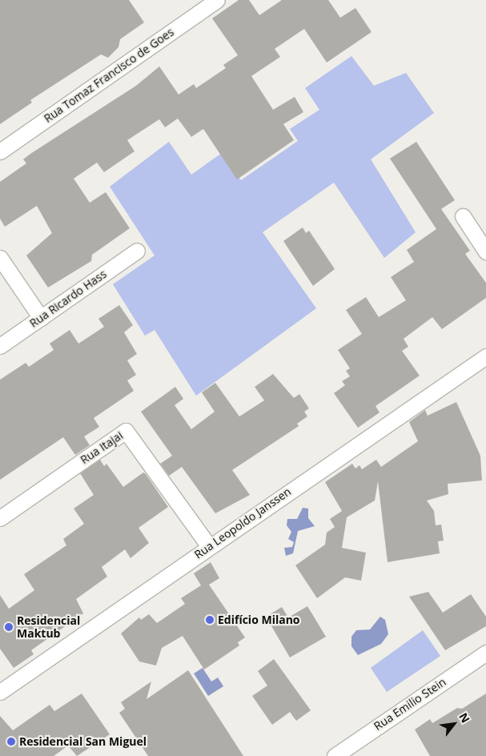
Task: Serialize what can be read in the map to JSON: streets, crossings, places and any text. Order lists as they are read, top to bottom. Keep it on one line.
{"streets":{"street":["Rua Tomaz Francisco de Goes","Rua Ricardo Hass","Rua Itajai","Rua Leopoldo Janssen","Rua Emilio Stein"]},"crossings":[["Rua Itajai","Rua Leopoldo Janssen"]],"places":["Edifício Milano","Residencial Maktub","Residencial San Miguel"],"north":"top right"}
